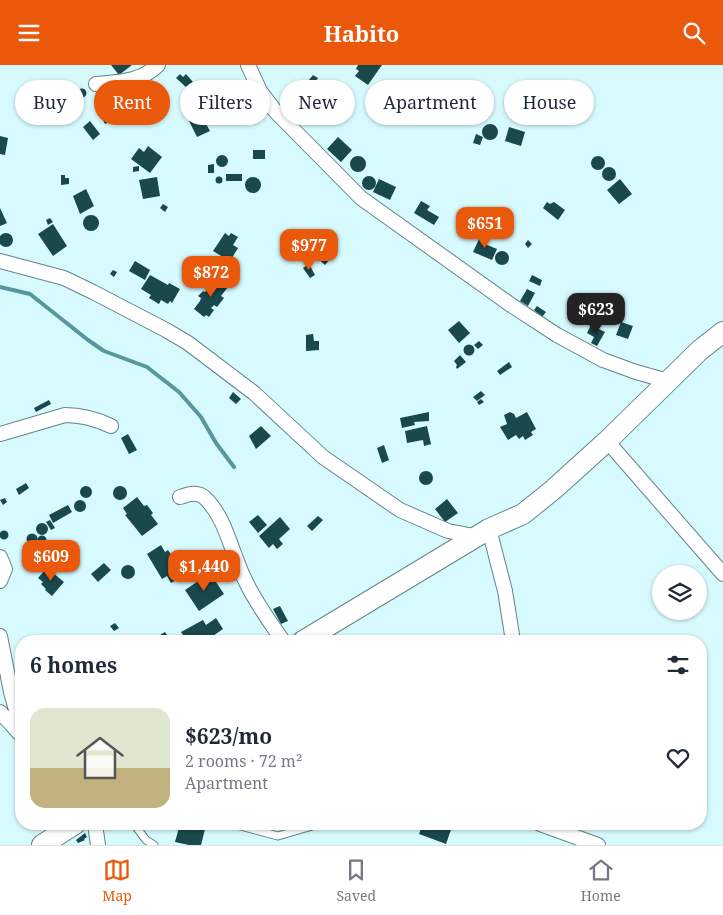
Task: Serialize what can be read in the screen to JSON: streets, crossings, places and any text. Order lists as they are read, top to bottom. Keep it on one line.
{"page":{"header":"Habito","chip":["Buy","Rent","Filters","New","Apartment","House"],"price":["$651","$977","$872","$623","$609","$1,440"],"heading":"6 homes","list":[{"name":"$623/mo","note":"2 rooms · 72 m² · Apartment"}],"tabs":["Map","Saved","Home"]}}
